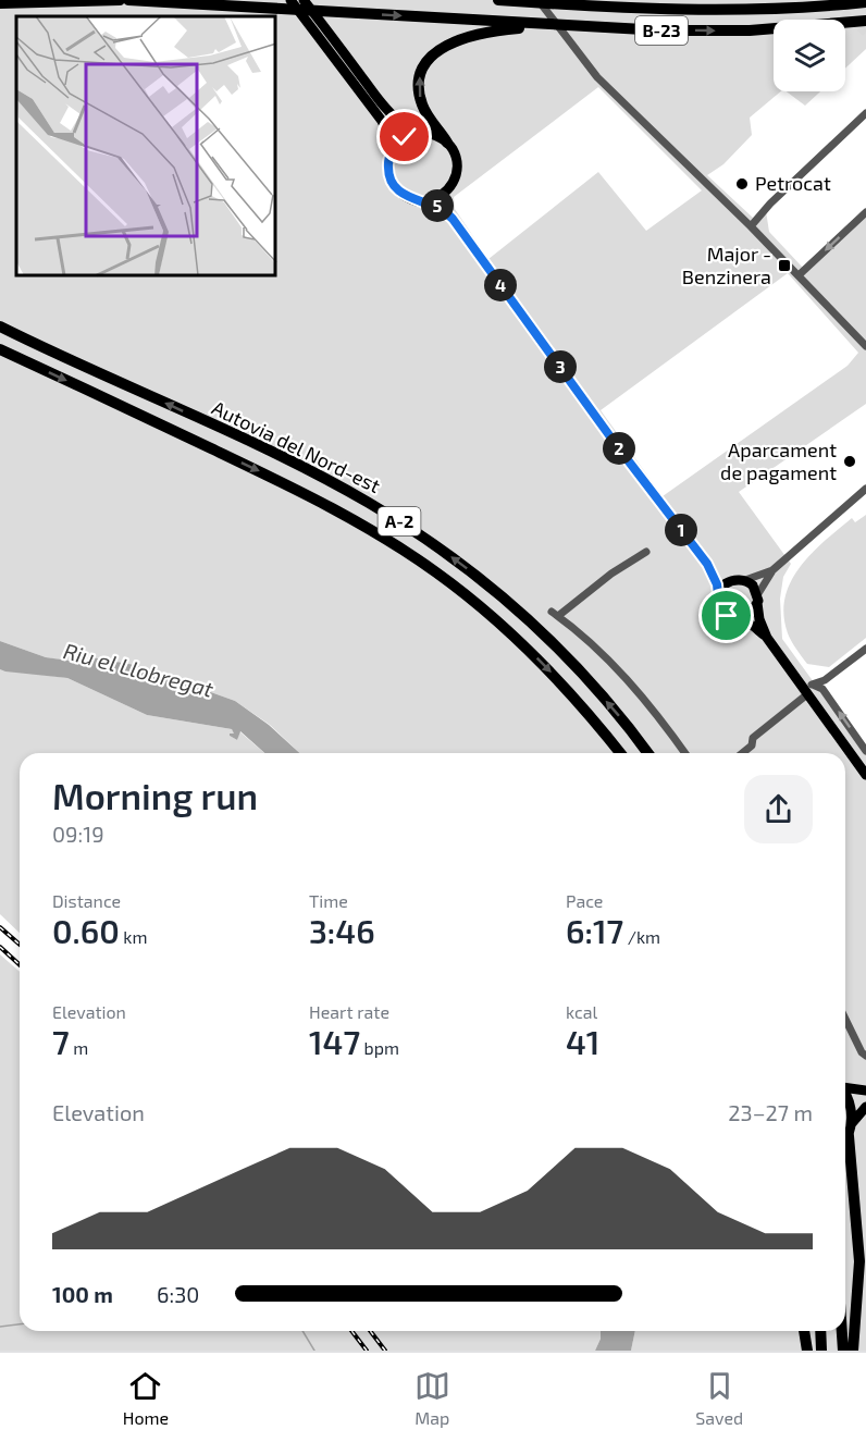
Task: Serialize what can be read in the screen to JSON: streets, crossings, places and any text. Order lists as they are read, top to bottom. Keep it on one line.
{"streets":{"highway":["B-23","Autovia del Nord-est","A-2"]},"water":["Riu el Llobregat"],"places":{"other":["Petrocat","Aparcament de pagament"],"transit":["Major - Benzinera"]},"page":{"pins":["5","4","3","2","1"],"heading":["Morning run","09:19"],"stats":[["Distance","0.60 km"],["Time","3:46"],["Pace","6:17 /km"],["Elevation","7 m"],["Heart rate","147 bpm"],["kcal","41"]],"chart":["Elevation","23–27 m"],"list":[{"name":"100 m","note":"6:30"}],"tabs":["Home","Map","Saved"]}}
